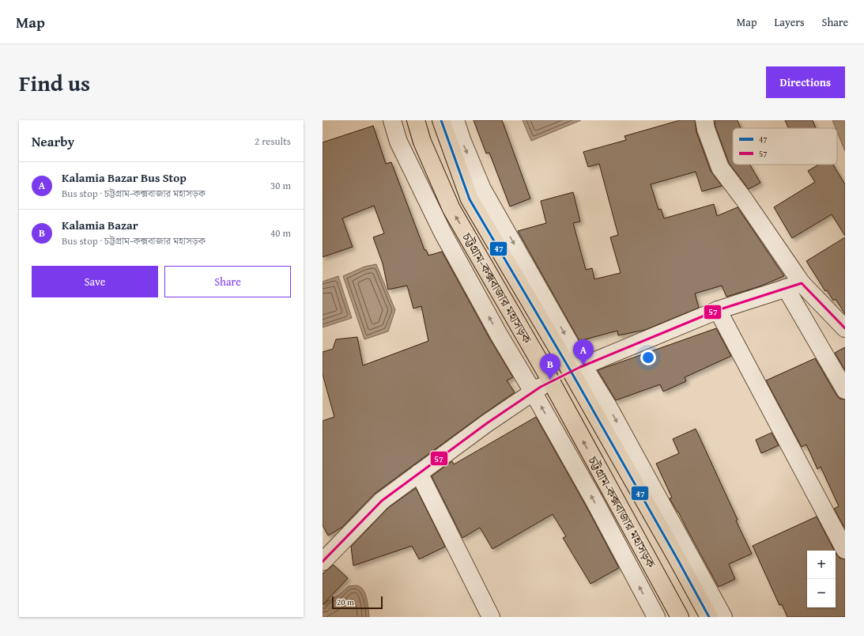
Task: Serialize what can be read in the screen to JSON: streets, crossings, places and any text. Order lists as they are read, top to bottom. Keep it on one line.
{"streets":{"highway":["চট্টগ্রাম-কক্সবাজার মহাসড়ক"]},"lines":["transit line 47","transit line 57"],"legend":["47","57"],"scale_bar":"20 m","page":{"header":"Map","nav":["Map","Layers","Share"],"title":"Find us","buttons":["Directions",["Save","Share"]],"heading":["Nearby","2 results"],"list":[{"mark":"A","name":"Kalamia Bazar Bus Stop","note":"Bus stop · চট্টগ্রাম-কক্সবাজার মহাসড়ক","value":"30 m"},{"mark":"B","name":"Kalamia Bazar","note":"Bus stop · চট্টগ্রাম-কক্সবাজার মহাসড়ক","value":"40 m"}],"pins":["A","B"],"map_buttons":["+","−"],"scale":"20 m"}}
